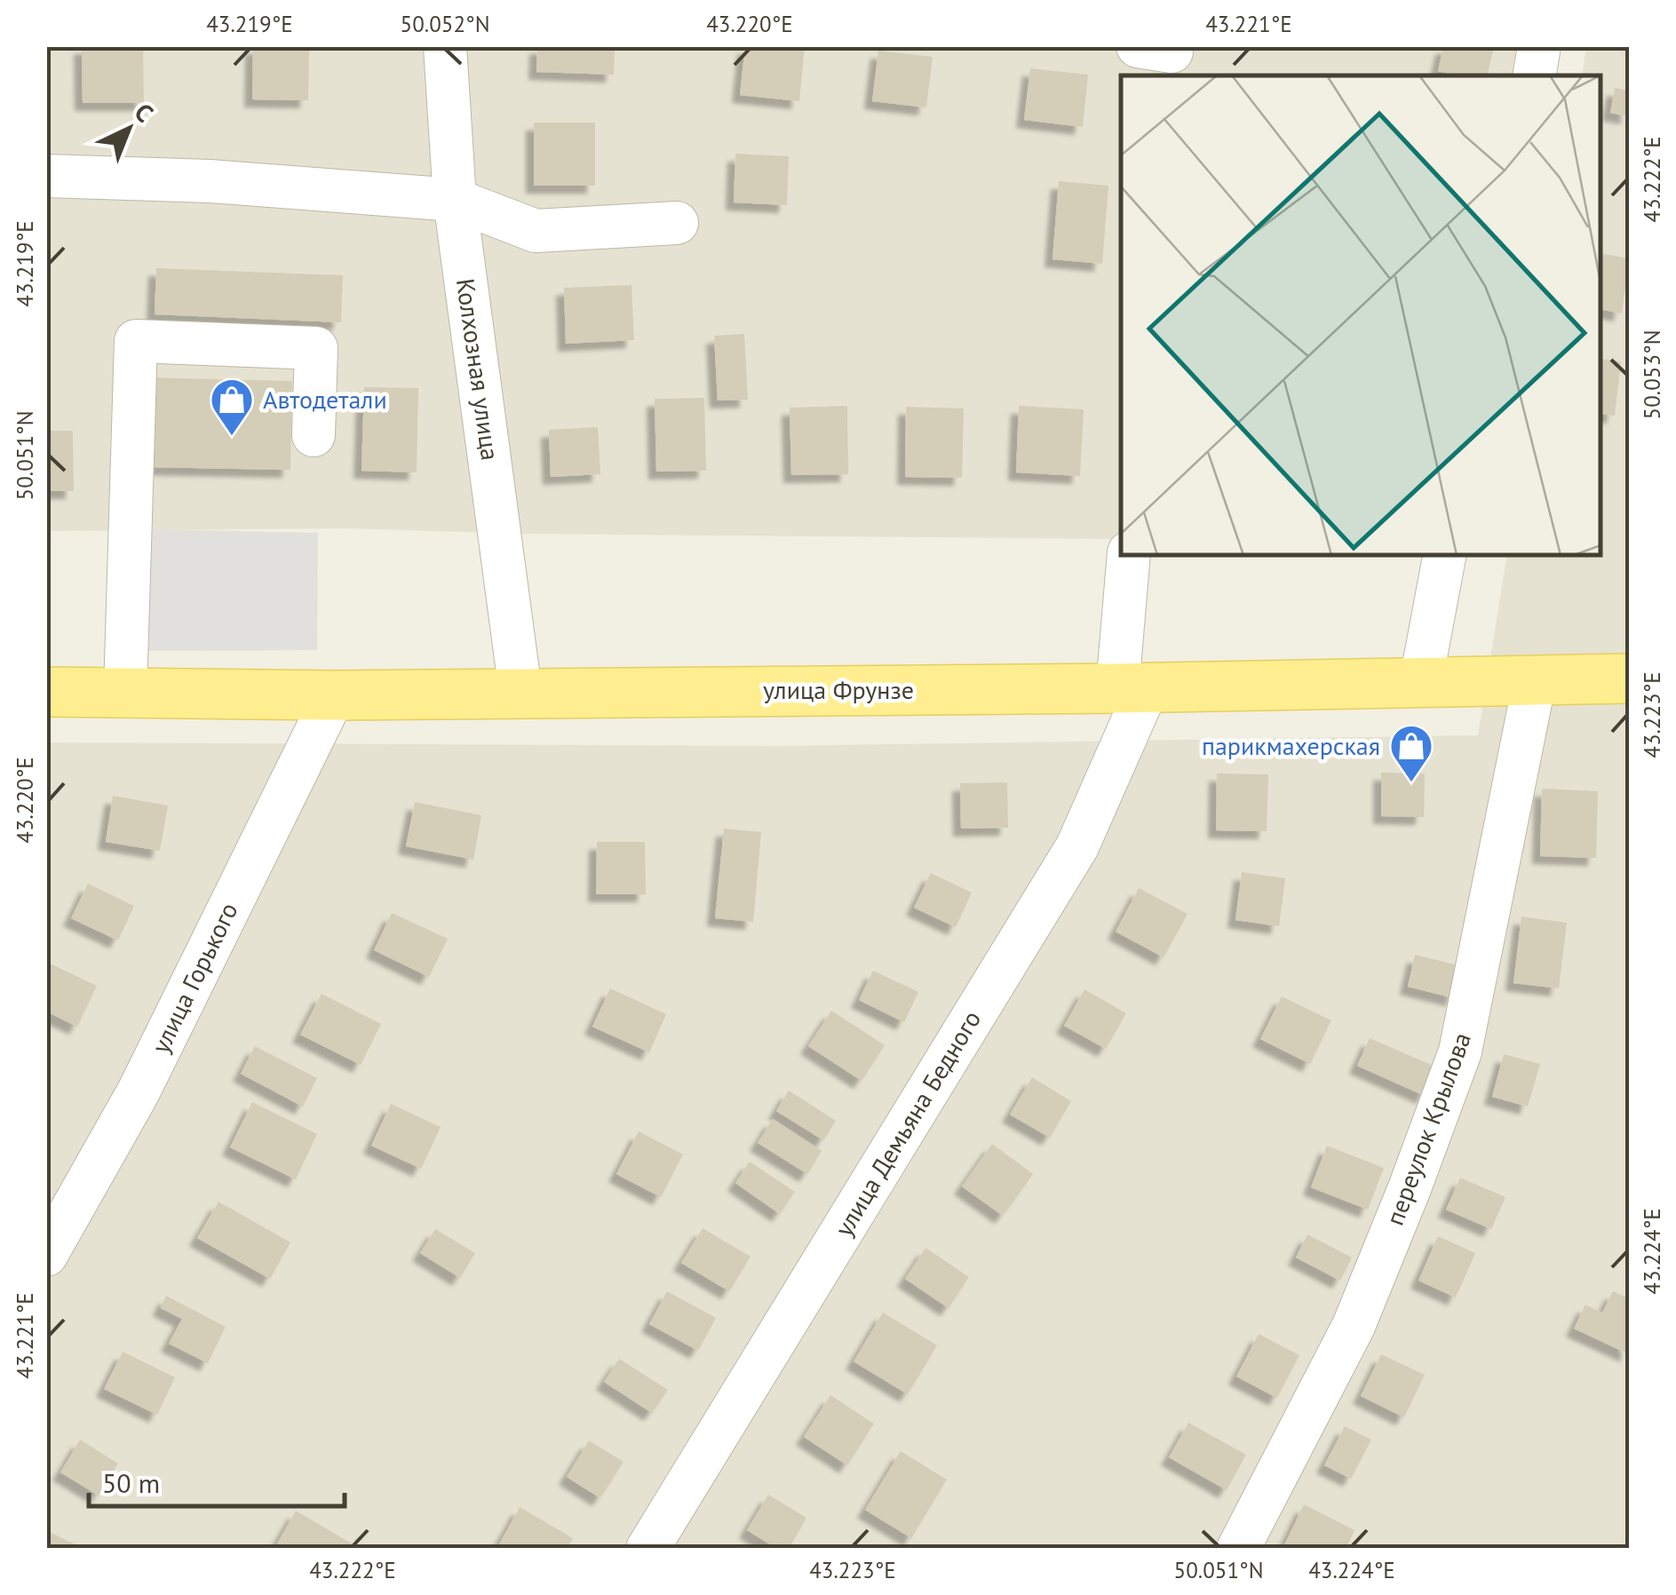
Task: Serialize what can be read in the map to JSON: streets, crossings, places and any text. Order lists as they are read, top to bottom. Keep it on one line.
{"streets":{"main road":["улица Фрунзе"],"street":["Колхозная улица","улица Горького","улица Демьяна Бедного","переулок Крылова"]},"crossings":[["Колхозная улица","улица Фрунзе"],["улица Фрунзе","улица Горького"],["улица Фрунзе","улица Демьяна Бедного"],["улица Фрунзе","переулок Крылова"]],"places":{"shop":["Автодетали","парикмахерская"]},"scale_bar":"50 m","north":"top right","coordinates":["43.219°E","50.052°N","43.220°E","43.221°E","43.222°E","50.053°N","50.051°N","43.223°E","43.224°E"]}
